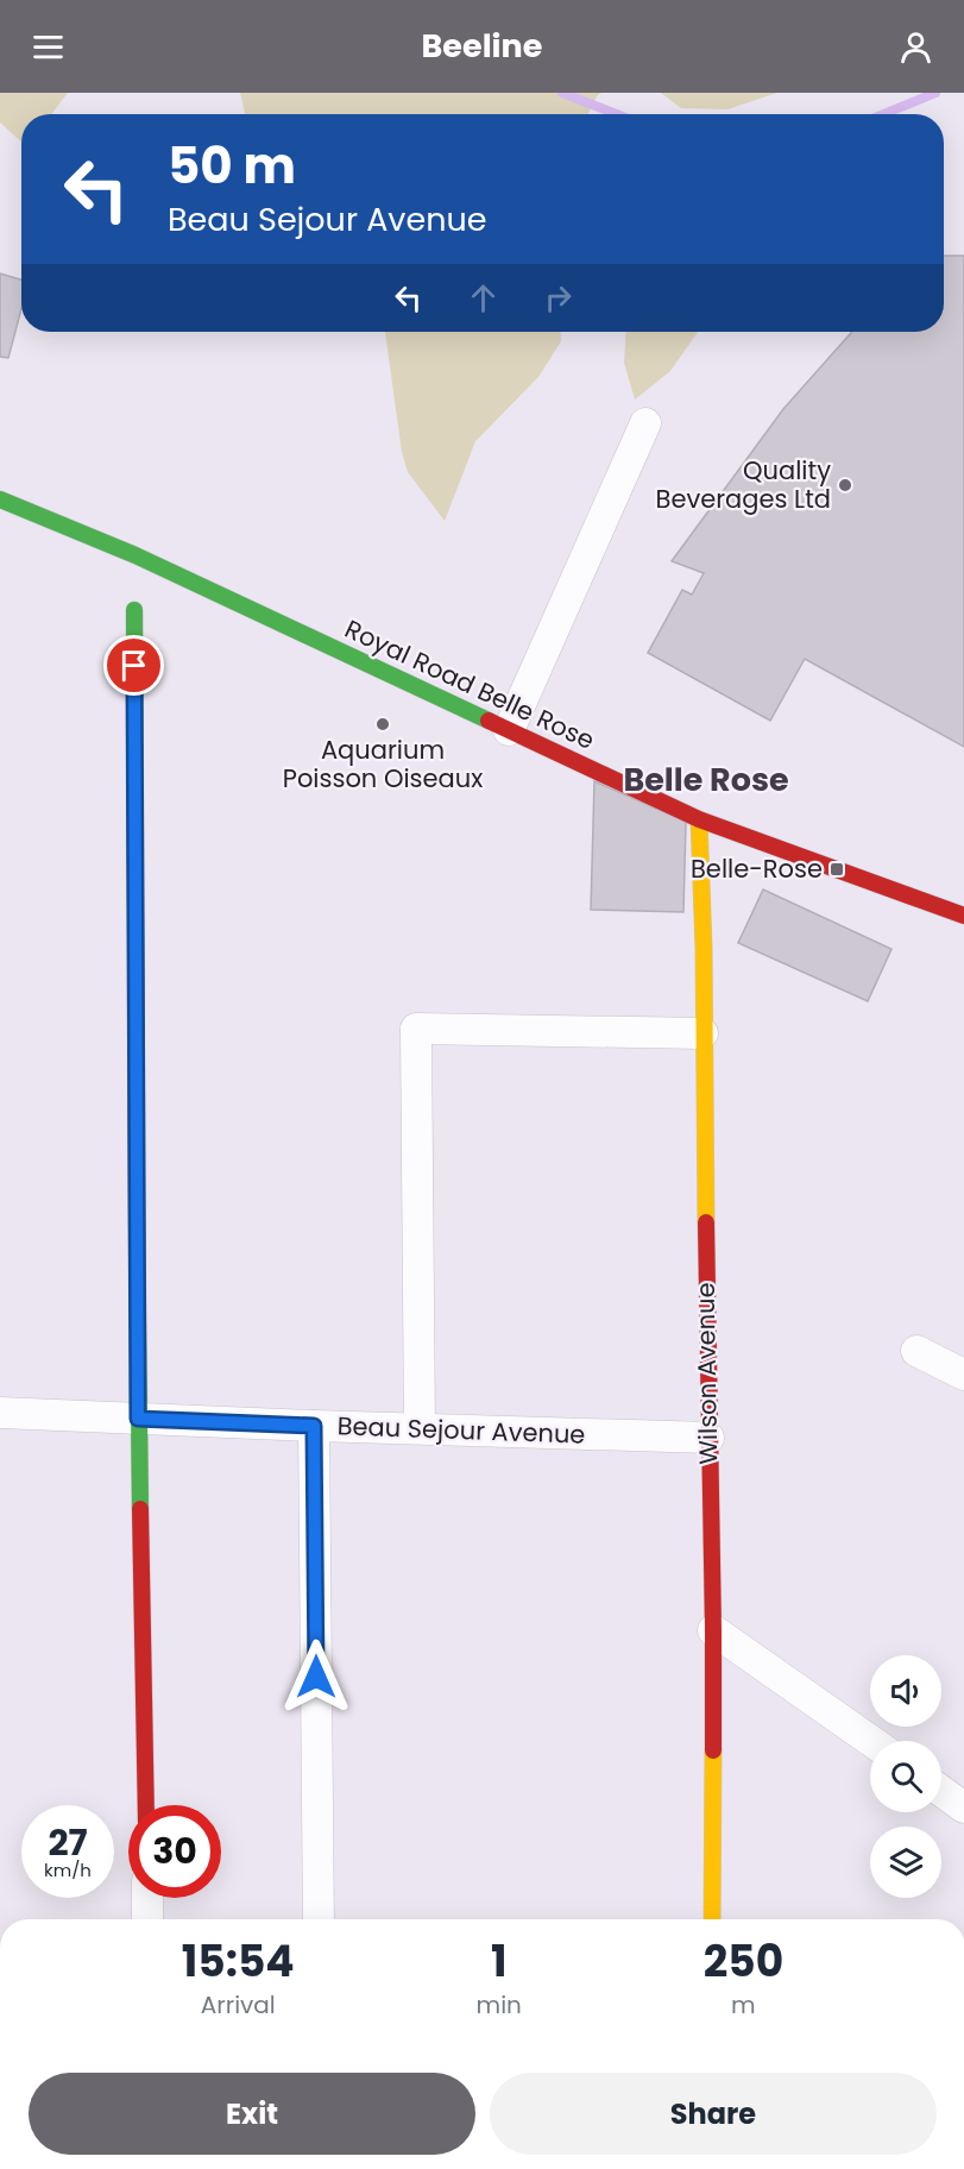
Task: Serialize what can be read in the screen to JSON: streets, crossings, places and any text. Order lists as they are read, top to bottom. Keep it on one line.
{"streets":{"street":["Royal Road Belle Rose","Wilson Avenue","Beau Sejour Avenue"]},"crossings":[["Royal Road Belle Rose","Wilson Avenue"],["Wilson Avenue","Beau Sejour Avenue"]],"districts":["Belle Rose"],"places":{"other":["Quality Beverages Ltd","Aquarium Poisson Oiseaux"],"transit":["Belle-Rose"]},"page":{"header":"Beeline","turn":["50 m","Beau Sejour Avenue"],"speed":"27 km/h","limit":"30","eta":["15:54","Arrival","1","min","250","m"],"buttons":["Exit","Share"]}}
